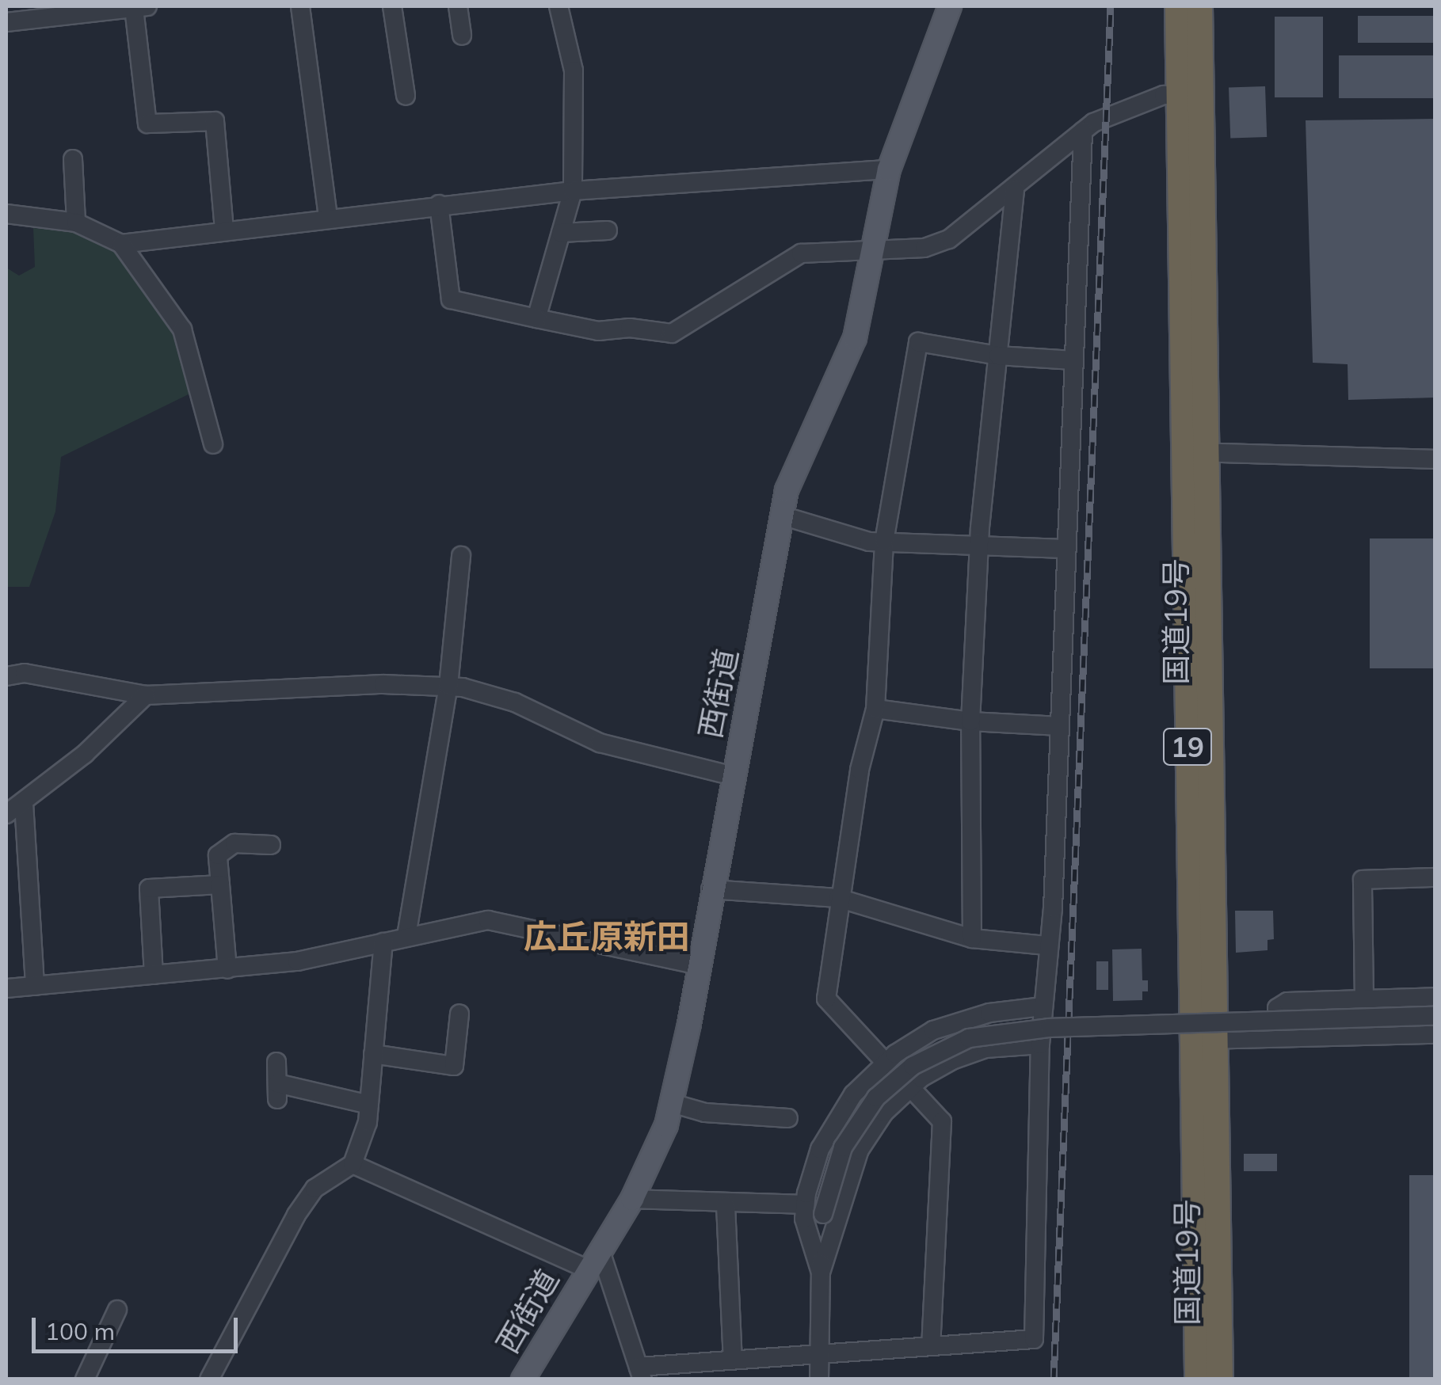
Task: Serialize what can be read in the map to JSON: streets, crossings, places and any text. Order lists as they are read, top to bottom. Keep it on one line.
{"streets":{"highway":["国道19号","19"],"main road":["西街道"]},"districts":["広丘原新田"],"scale_bar":"100 m"}
